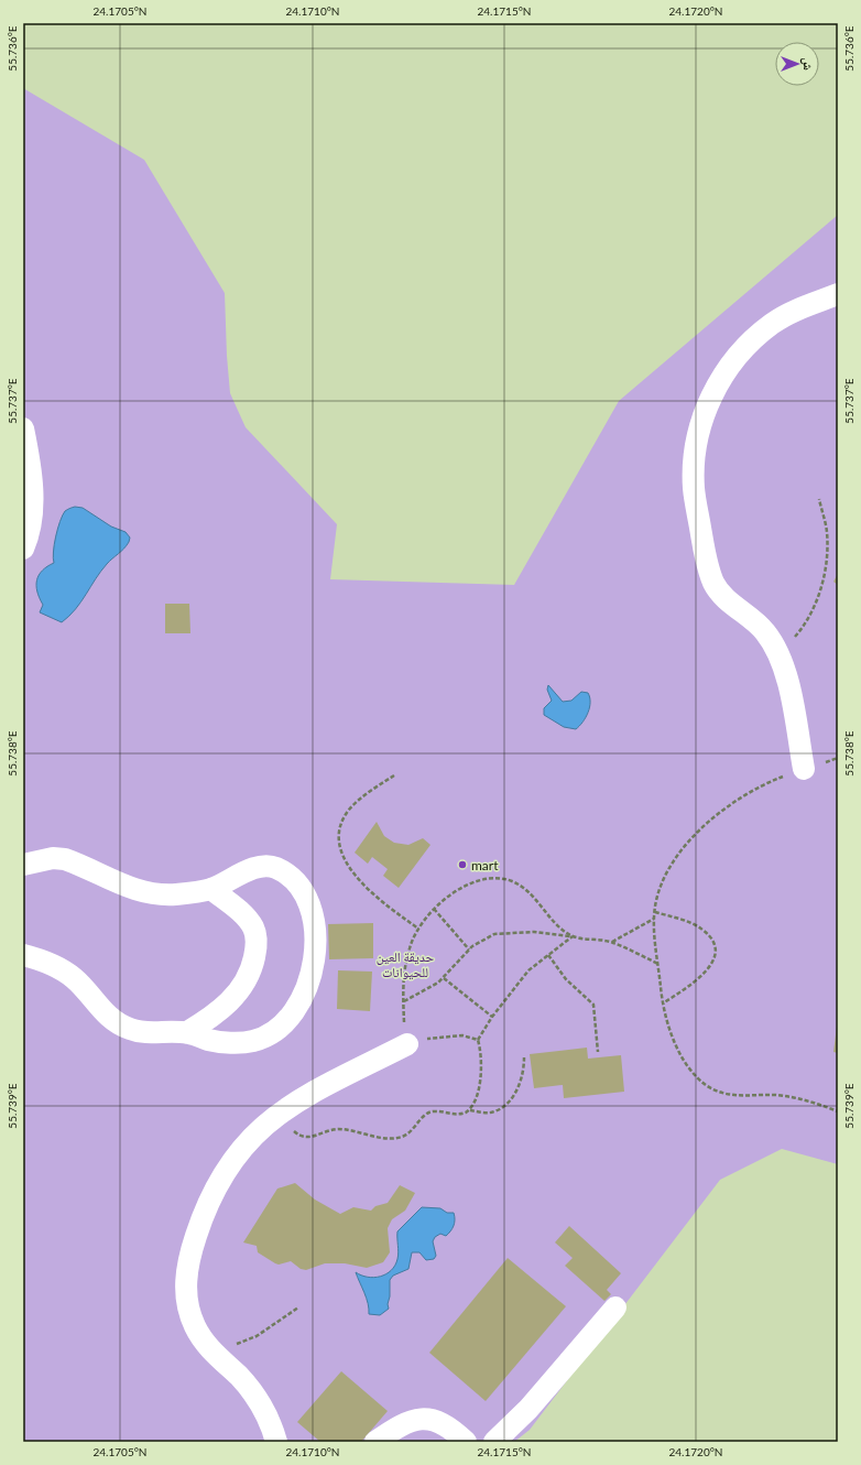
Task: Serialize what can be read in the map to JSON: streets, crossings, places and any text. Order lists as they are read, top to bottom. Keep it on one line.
{"parks":["حديقة العين للحيوانات"],"places":["mart"],"north":"right","coordinates":["24.1705°N","24.1710°N","24.1715°N","24.1720°N","55.736°E","55.737°E","55.738°E","55.739°E"]}
